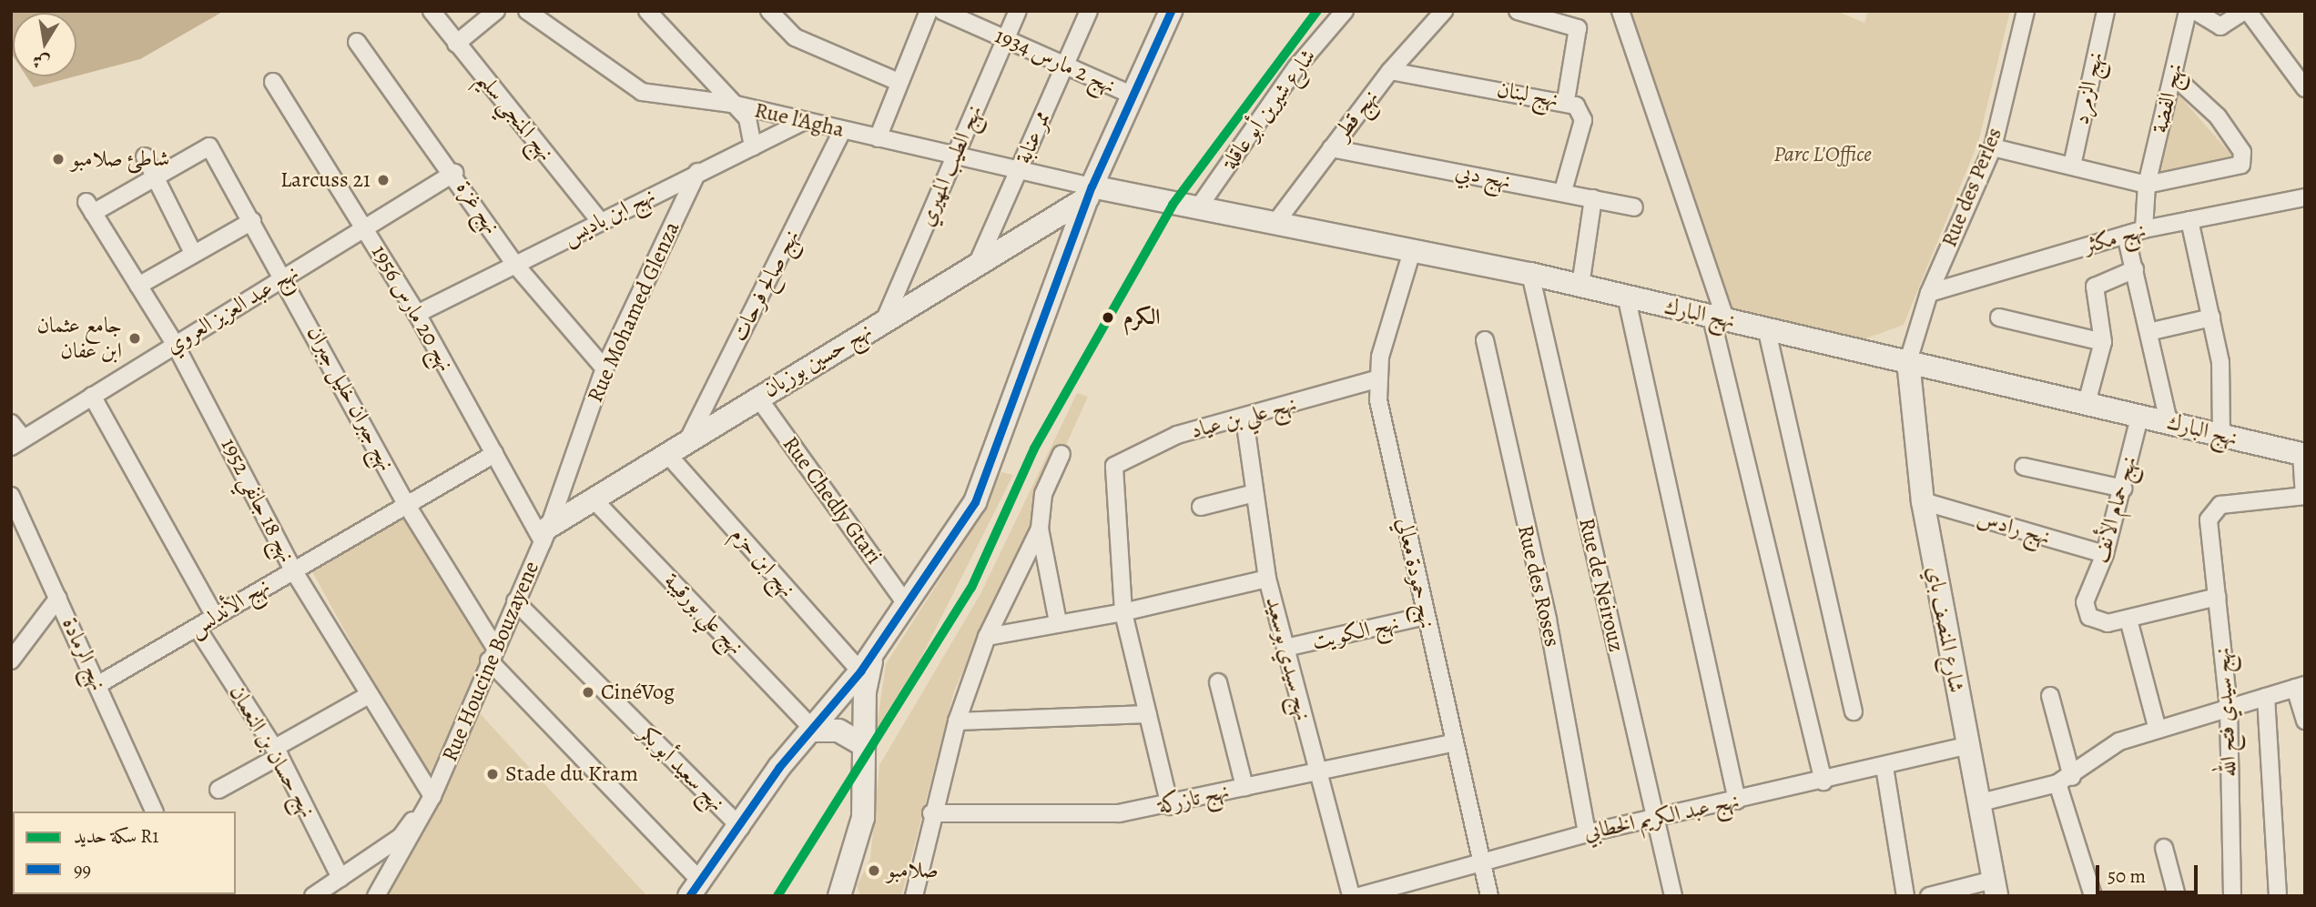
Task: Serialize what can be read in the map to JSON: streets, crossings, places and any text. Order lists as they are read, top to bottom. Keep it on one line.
{"streets":{"street":["نهج 2 مارس 1934","نهج الزمرد","نهج لبنان","نهج الفضة","شارع شيرين أبو عاقلة","نهج قطر","نهج المنجي سليم","Rue l'Agha","ممر عنابة","نهج الطيب المهيري","نهج دبي","Rue des Perles","نهج غزة","نهج ابن باديس","نهج مكثر","نهج صالح فرحات","نهج 20 مارس 1956","نهج عبد العزيز العروي","Rue Mohamed Glenza","نهج البارك","نهج حسين بوزيان","نهج جبران خليل جبران","نهج علي بن عياد","نهج 18 جانفي 1952","Rue Chedly Gtari","نهج حمام الأنف","نهج رادس","نهج ابن حزم","نهج حمودة معالي","Rue de Neirouz","Rue des Roses","نهج الأندلس","نهج علي بورقيبة","شارع المنصف باي","نهج الكويت","نهج الرمادة","نهج سيدي بوسعيد","Rue Houcine Bouzayene","نهج سيدي فتح الله","نهج حسان بن النعمان","نهج سعيد أبو بكر","نهج تازركة","نهج عبد الكريم الخطابي"]},"crossings":[["نهج 2 مارس 1934","ممر عنابة"],["نهج 2 مارس 1934","نهج الطيب المهيري"],["نهج لبنان","نهج قطر"],["نهج لبنان","نهج دبي"],["نهج الفضة","نهج مكثر"],["شارع شيرين أبو عاقلة","نهج البارك"],["نهج قطر","نهج دبي"],["نهج قطر","نهج البارك"],["نهج المنجي سليم","نهج ابن باديس"],["Rue l'Agha","ممر عنابة"],["Rue l'Agha","نهج الطيب المهيري"],["Rue l'Agha","نهج ابن باديس"],["Rue l'Agha","نهج صالح فرحات"],["Rue l'Agha","نهج البارك"],["Rue l'Agha","نهج حسين بوزيان"],["ممر عنابة","نهج حسين بوزيان"],["نهج الطيب المهيري","نهج حسين بوزيان"],["Rue des Perles","نهج مكثر"],["Rue des Perles","نهج البارك"],["Rue des Perles","شارع المنصف باي"],["نهج غزة","نهج ابن باديس"],["نهج غزة","نهج عبد العزيز العروي"],["نهج غزة","Rue Mohamed Glenza"],["نهج ابن باديس","نهج 20 مارس 1956"],["نهج ابن باديس","Rue Mohamed Glenza"],["نهج صالح فرحات","نهج حسين بوزيان"],["نهج 20 مارس 1956","نهج عبد العزيز العروي"],["نهج 20 مارس 1956","Rue Mohamed Glenza"],["نهج 20 مارس 1956","نهج حسين بوزيان"],["نهج 20 مارس 1956","نهج الأندلس"],["نهج 20 مارس 1956","Rue Houcine Bouzayene"],["نهج عبد العزيز العروي","نهج جبران خليل جبران"],["نهج عبد العزيز العروي","نهج 18 جانفي 1952"],["Rue Mohamed Glenza","نهج حسين بوزيان"],["Rue Mohamed Glenza","Rue Houcine Bouzayene"],["نهج البارك","نهج حسين بوزيان"],["نهج البارك","نهج حمام الأنف"],["نهج البارك","نهج حمودة معالي"],["نهج البارك","Rue de Neirouz"],["نهج البارك","شارع المنصف باي"],["نهج حسين بوزيان","Rue Chedly Gtari"],["نهج حسين بوزيان","نهج ابن حزم"],["نهج حسين بوزيان","نهج علي بورقيبة"],["نهج حسين بوزيان","Rue Houcine Bouzayene"],["نهج جبران خليل جبران","نهج 18 جانفي 1952"],["نهج جبران خليل جبران","نهج الأندلس"],["نهج جبران خليل جبران","Rue Houcine Bouzayene"],["نهج علي بن عياد","نهج حمودة معالي"],["نهج علي بن عياد","نهج سيدي بوسعيد"],["نهج 18 جانفي 1952","نهج الأندلس"],["نهج 18 جانفي 1952","Rue Houcine Bouzayene"],["نهج حمام الأنف","نهج رادس"],["نهج رادس","شارع المنصف باي"],["نهج حمودة معالي","نهج الكويت"],["نهج حمودة معالي","نهج تازركة"],["نهج حمودة معالي","نهج عبد الكريم الخطابي"],["Rue de Neirouz","نهج عبد الكريم الخطابي"],["Rue des Roses","نهج عبد الكريم الخطابي"],["نهج الأندلس","نهج الرمادة"],["نهج الأندلس","نهج حسان بن النعمان"],["شارع المنصف باي","نهج عبد الكريم الخطابي"],["نهج الكويت","نهج سيدي بوسعيد"],["نهج سيدي بوسعيد","نهج تازركة"],["Rue Houcine Bouzayene","نهج سعيد أبو بكر"]],"parks":["Parc L'Office"],"places":["شاطئ صلامبو","Larcuss 21","الكرم","جامع عثمان ابن عفان","CinéVog","Stade du Kram","صلامبو"],"lines":["rail line R1","transit line 99"],"legend":["سكة حديد R1","99"],"scale_bar":"50 m","north":"bottom"}
